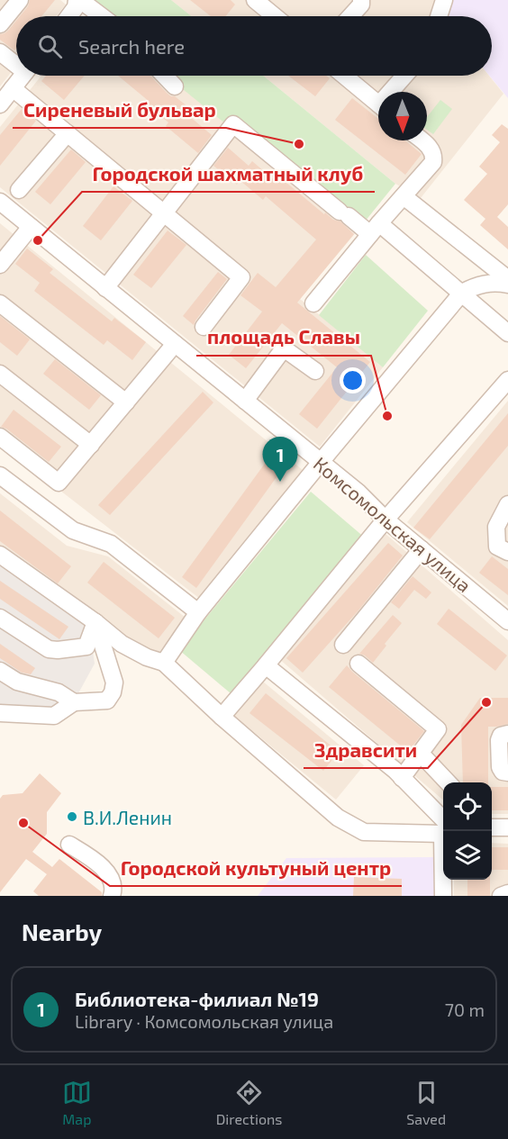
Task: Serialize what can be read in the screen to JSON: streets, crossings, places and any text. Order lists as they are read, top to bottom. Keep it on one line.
{"streets":{"street":["Комсомольская улица"]},"places":["Сиреневый бульвар","Городской шахматный клуб","площадь Славы","Здравсити","В.И.Ленин","Городской культуный центр"],"north":"bottom","page":{"search":"Search here","pins":"1","heading":"Nearby","list":[{"mark":"1","name":"Библиотека-филиал №19","note":"Library · Комсомольская улица","value":"70 m"}],"nav":["Map","Directions","Saved"]}}
